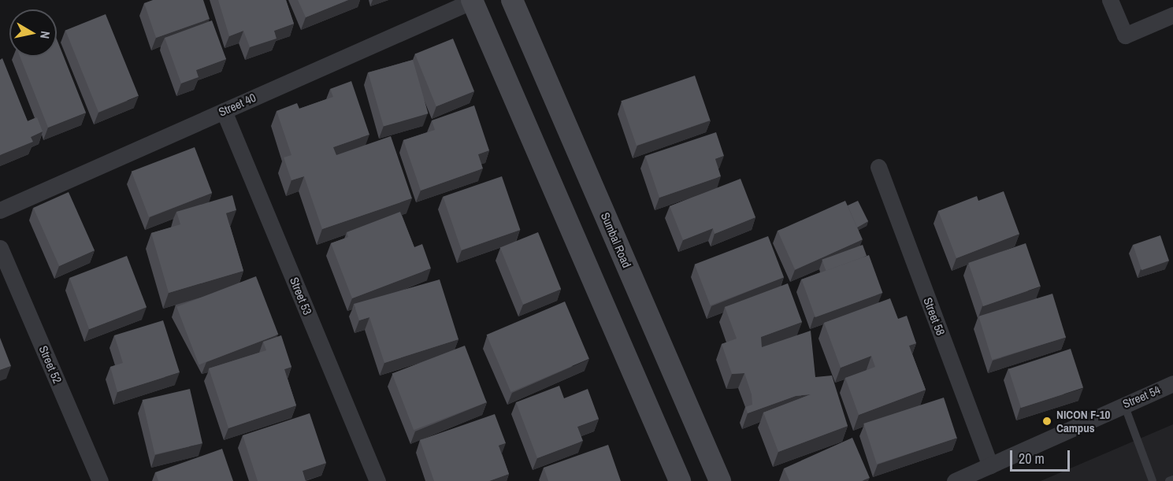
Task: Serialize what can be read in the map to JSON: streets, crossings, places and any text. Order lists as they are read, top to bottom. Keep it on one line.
{"streets":{"street":["Street 40","Sumbal Road","Street 53","Street 58","Street 52","Street 54"]},"crossings":[["Street 40","Street 53"],["Street 58","Street 54"]],"places":["NICON F-10 Campus"],"scale_bar":"20 m","north":"right"}
